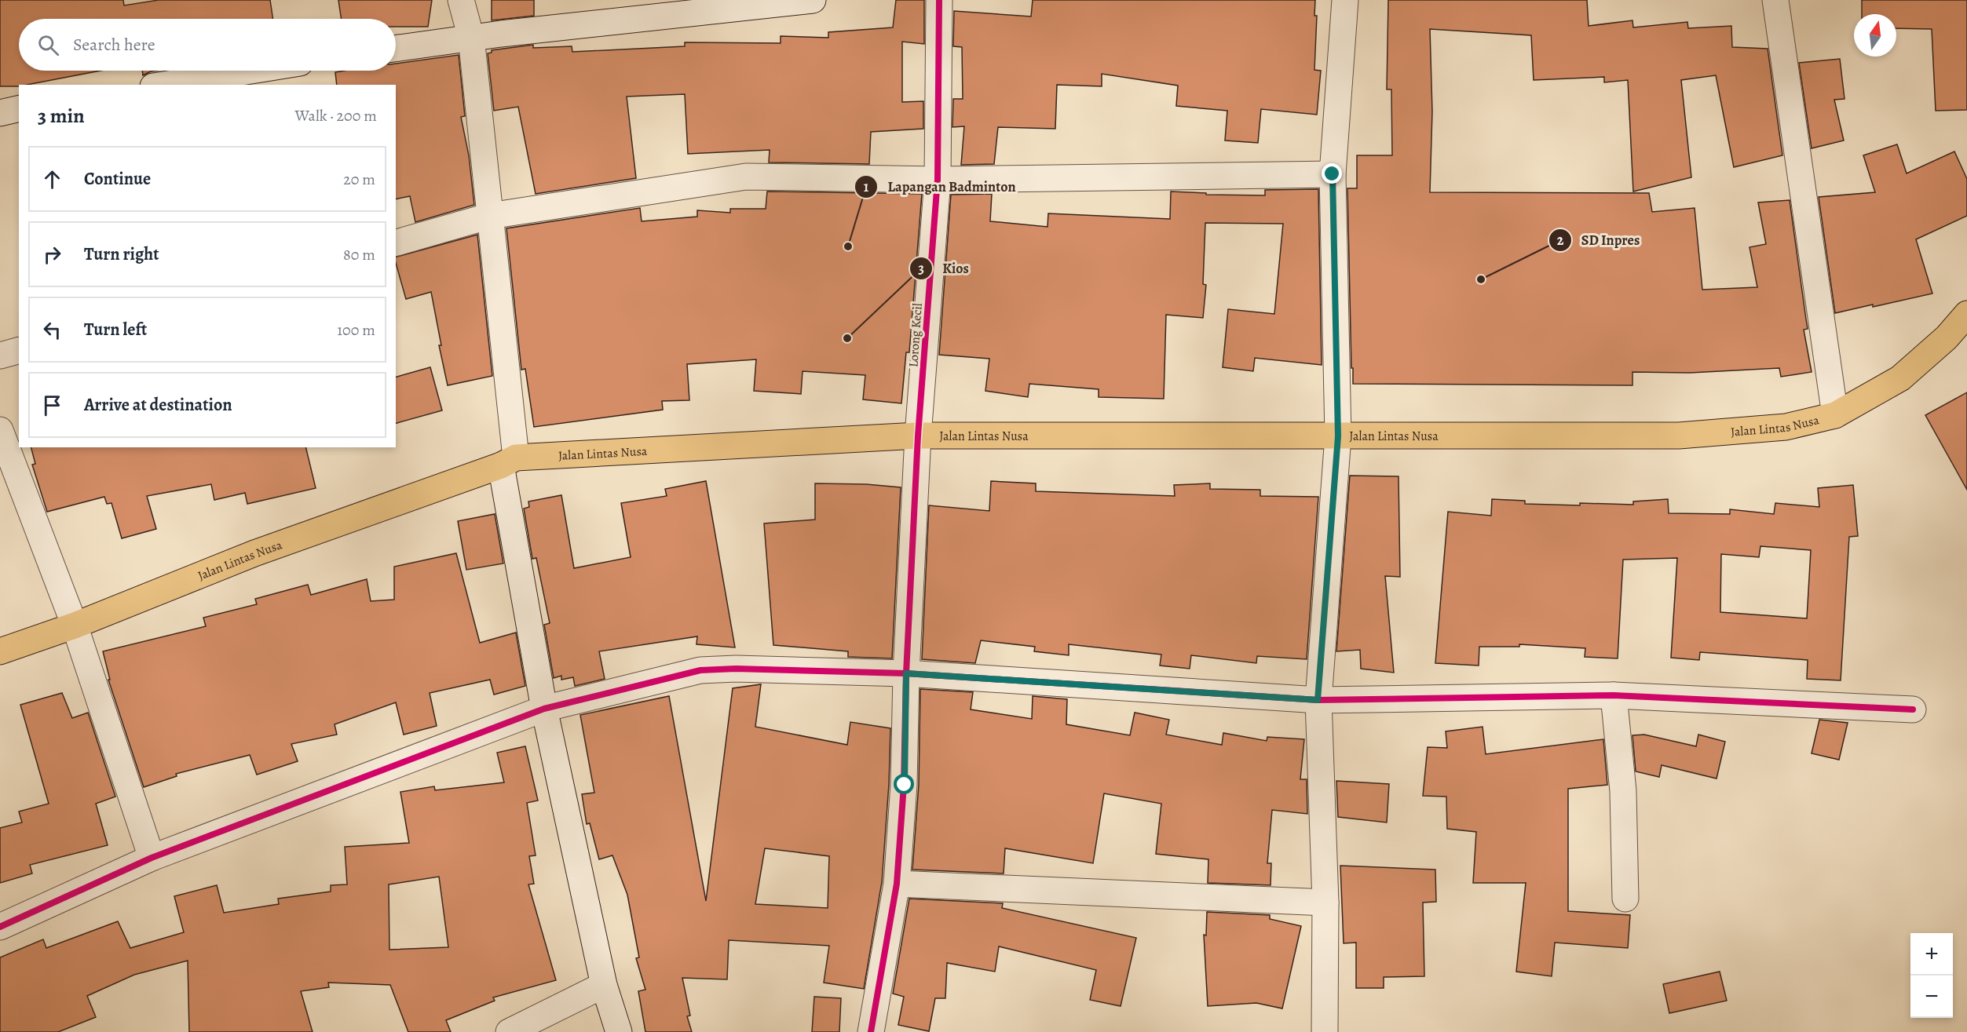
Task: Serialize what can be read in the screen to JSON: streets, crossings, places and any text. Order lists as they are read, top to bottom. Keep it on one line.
{"streets":{"highway":["Jalan Lintas Nusa"],"street":["Lorong Kecil"]},"crossings":[["Lorong Kecil","Jalan Lintas Nusa"]],"places":["Lapangan Badminton","SD Inpres","Kios"],"north":"top","page":{"search":"Search here","heading":["3 min","Walk · 200 m"],"list":[["Continue","20 m"],["Turn right","80 m"],["Turn left","100 m"],"Arrive at destination"],"map_buttons":["+","−"]}}
